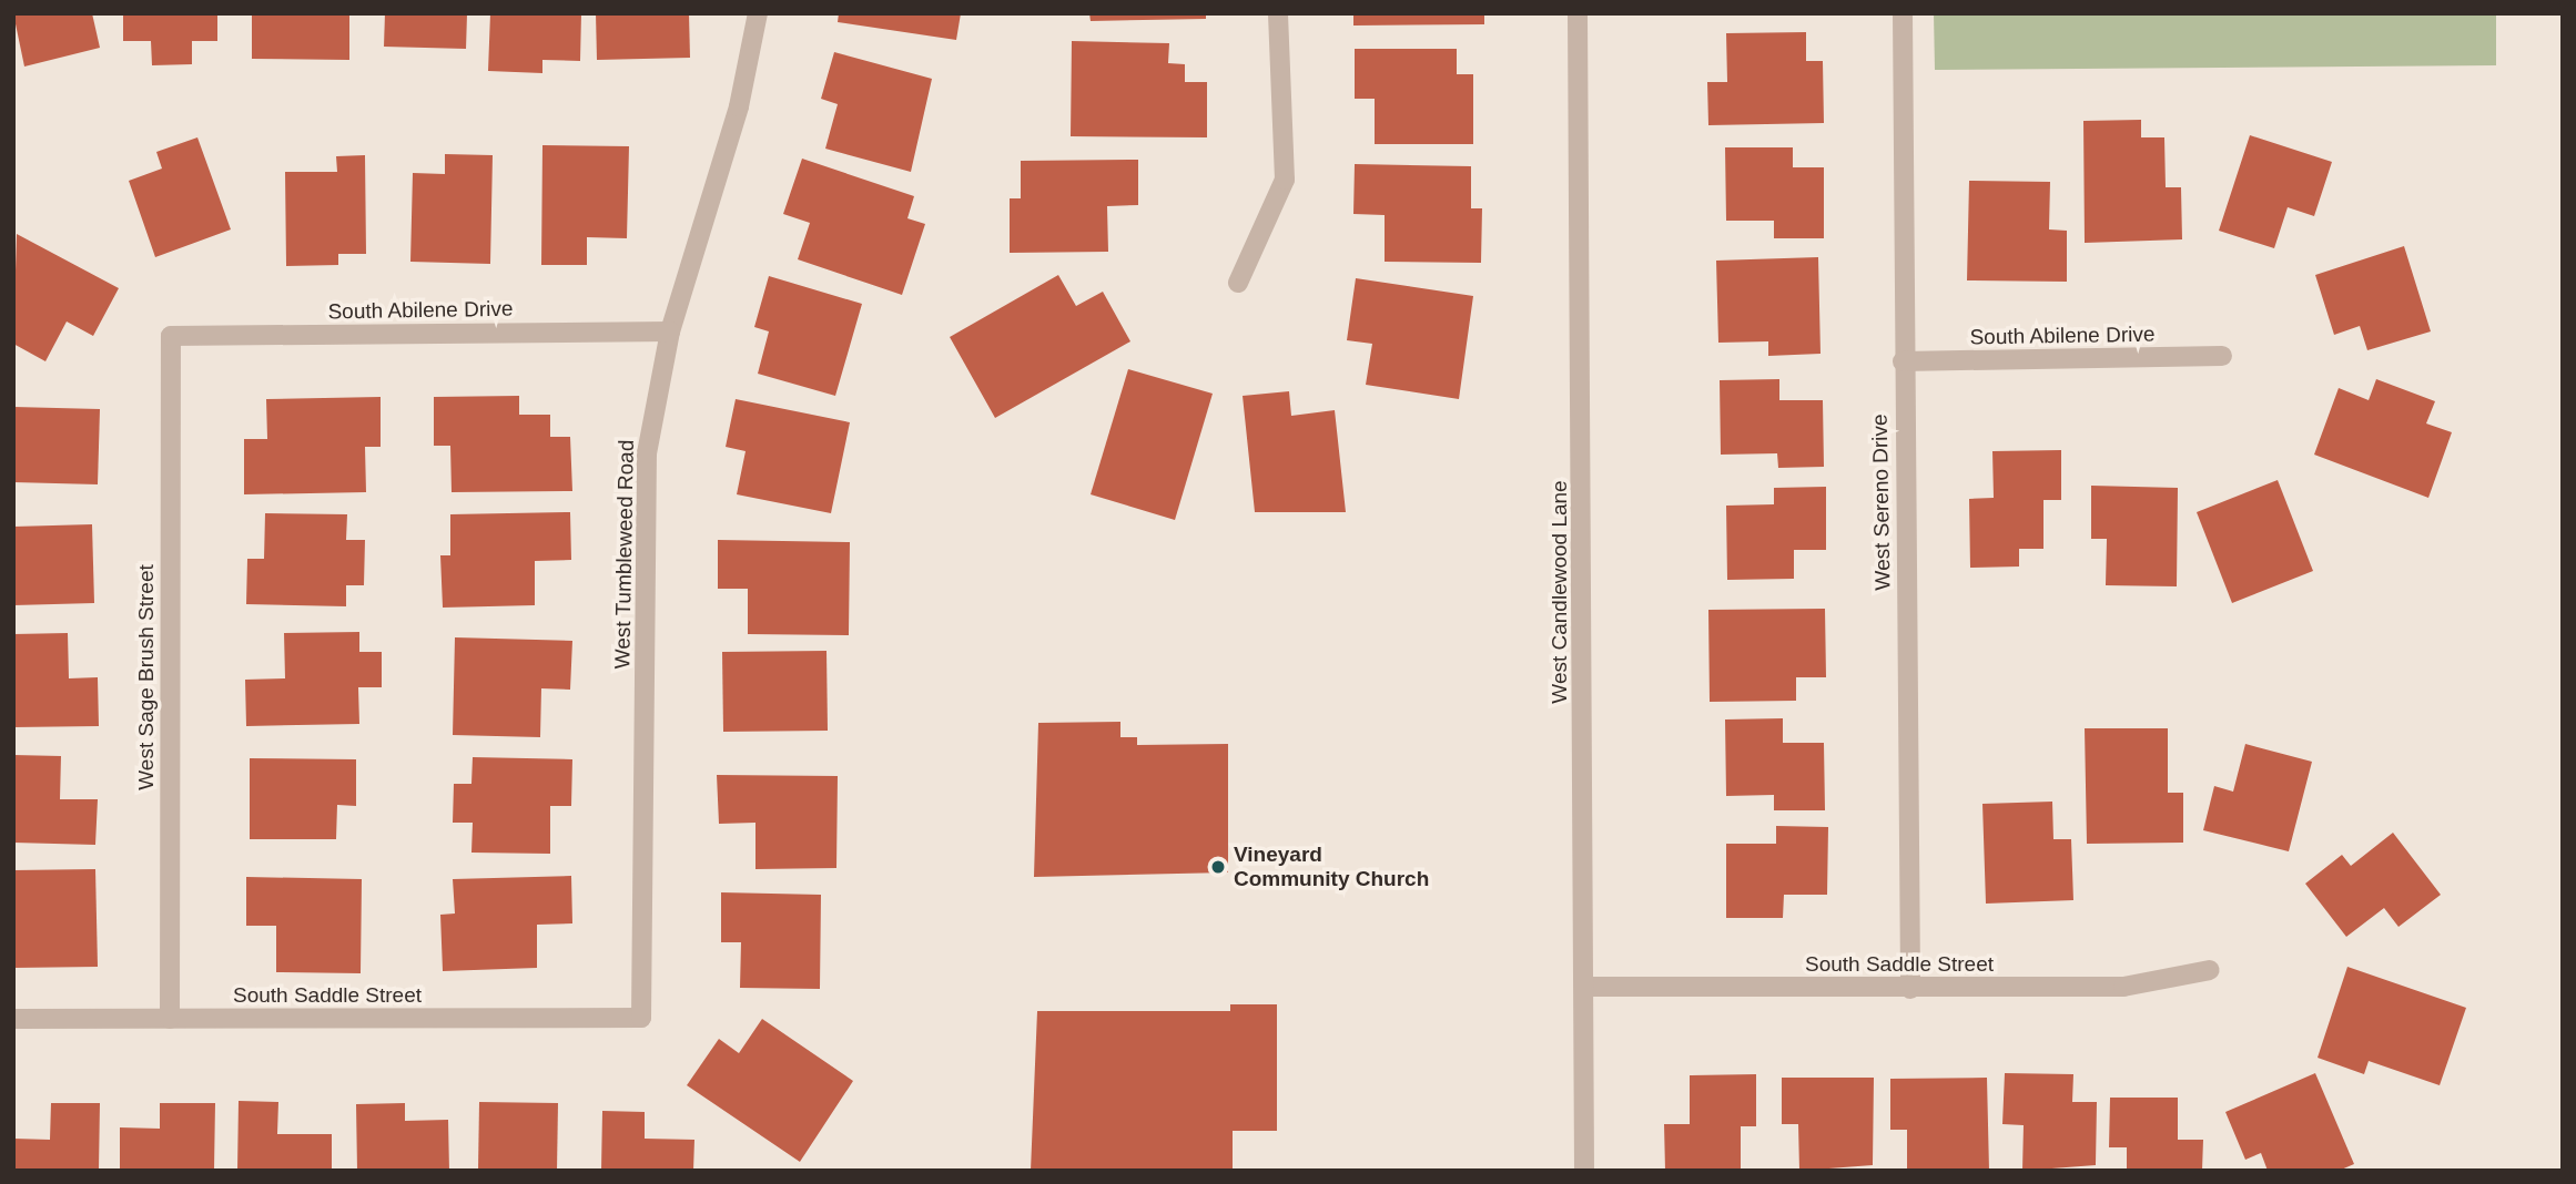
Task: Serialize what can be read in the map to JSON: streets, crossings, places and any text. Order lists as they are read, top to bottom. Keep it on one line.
{"streets":{"street":["South Abilene Drive","West Sereno Drive","West Tumbleweed Road","West Candlewood Lane","West Sage Brush Street","South Saddle Street"]},"crossings":[["South Abilene Drive","West Sereno Drive"],["South Abilene Drive","West Tumbleweed Road"],["South Abilene Drive","West Sage Brush Street"],["West Sereno Drive","South Saddle Street"],["West Tumbleweed Road","South Saddle Street"],["West Candlewood Lane","South Saddle Street"],["West Sage Brush Street","South Saddle Street"]],"places":["Vineyard Community Church"]}
